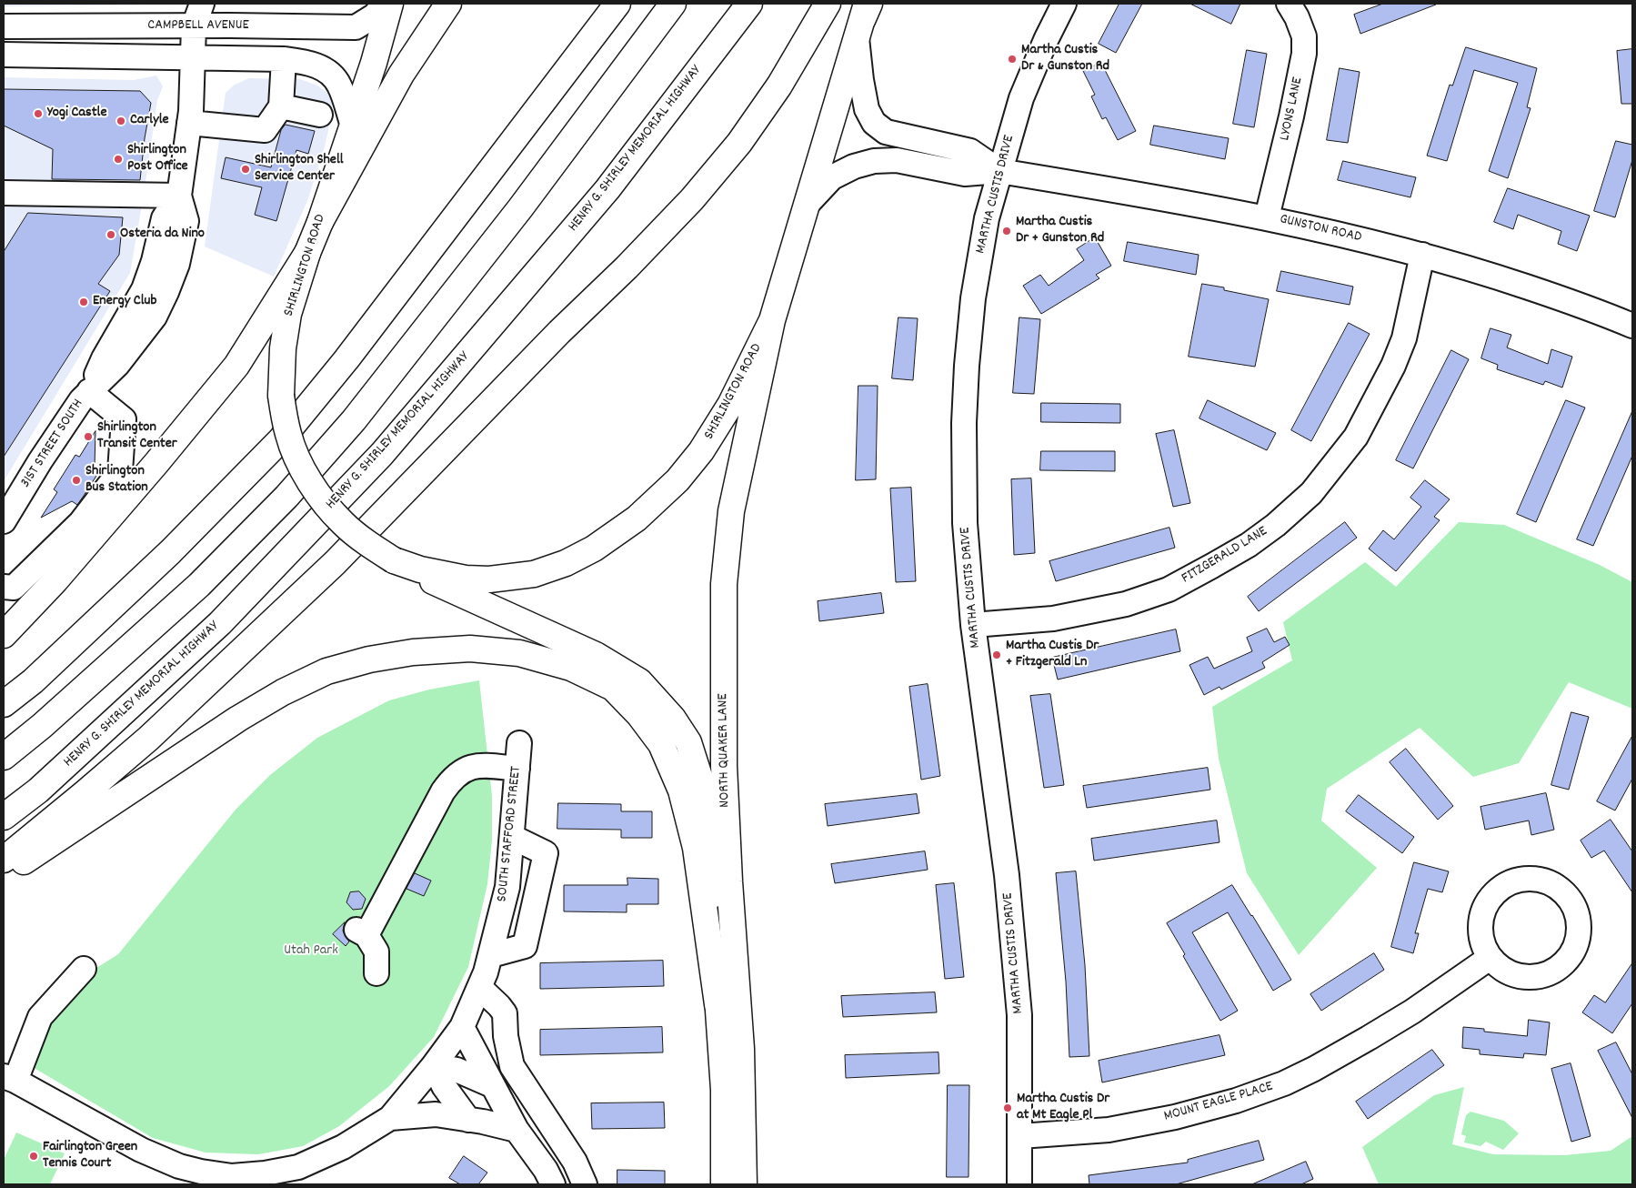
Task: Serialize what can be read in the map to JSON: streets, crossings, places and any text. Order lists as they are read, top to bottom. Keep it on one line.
{"streets":{"main road":["HENRY G. SHIRLEY MEMORIAL HIGHWAY","SHIRLINGTON ROAD","NORTH QUAKER LANE"],"street":["CAMPBELL AVENUE","LYONS LANE","MARTHA CUSTIS DRIVE","GUNSTON ROAD","31ST STREET SOUTH","FITZGERALD LANE","SOUTH STAFFORD STREET","MOUNT EAGLE PLACE"]},"crossings":[["CAMPBELL AVENUE","SHIRLINGTON ROAD"],["LYONS LANE","GUNSTON ROAD"],["MARTHA CUSTIS DRIVE","GUNSTON ROAD"],["MARTHA CUSTIS DRIVE","FITZGERALD LANE"],["MARTHA CUSTIS DRIVE","MOUNT EAGLE PLACE"],["GUNSTON ROAD","SHIRLINGTON ROAD"],["GUNSTON ROAD","FITZGERALD LANE"],["SHIRLINGTON ROAD","NORTH QUAKER LANE"]],"parks":["Utah Park"],"places":["Martha Custis Dr & Gunston Rd","Yogi Castle","Carlyle","Shirlington Post Office","Shirlington Shell Service Center","Martha Custis Dr + Gunston Rd","Osteria da Nino","Energy Club","Shirlington Transit Center","Shirlington Bus Station","Martha Custis Dr + Fitzgerald Ln","Martha Custis Dr at Mt Eagle Pl","Fairlington Green Tennis Court"]}
